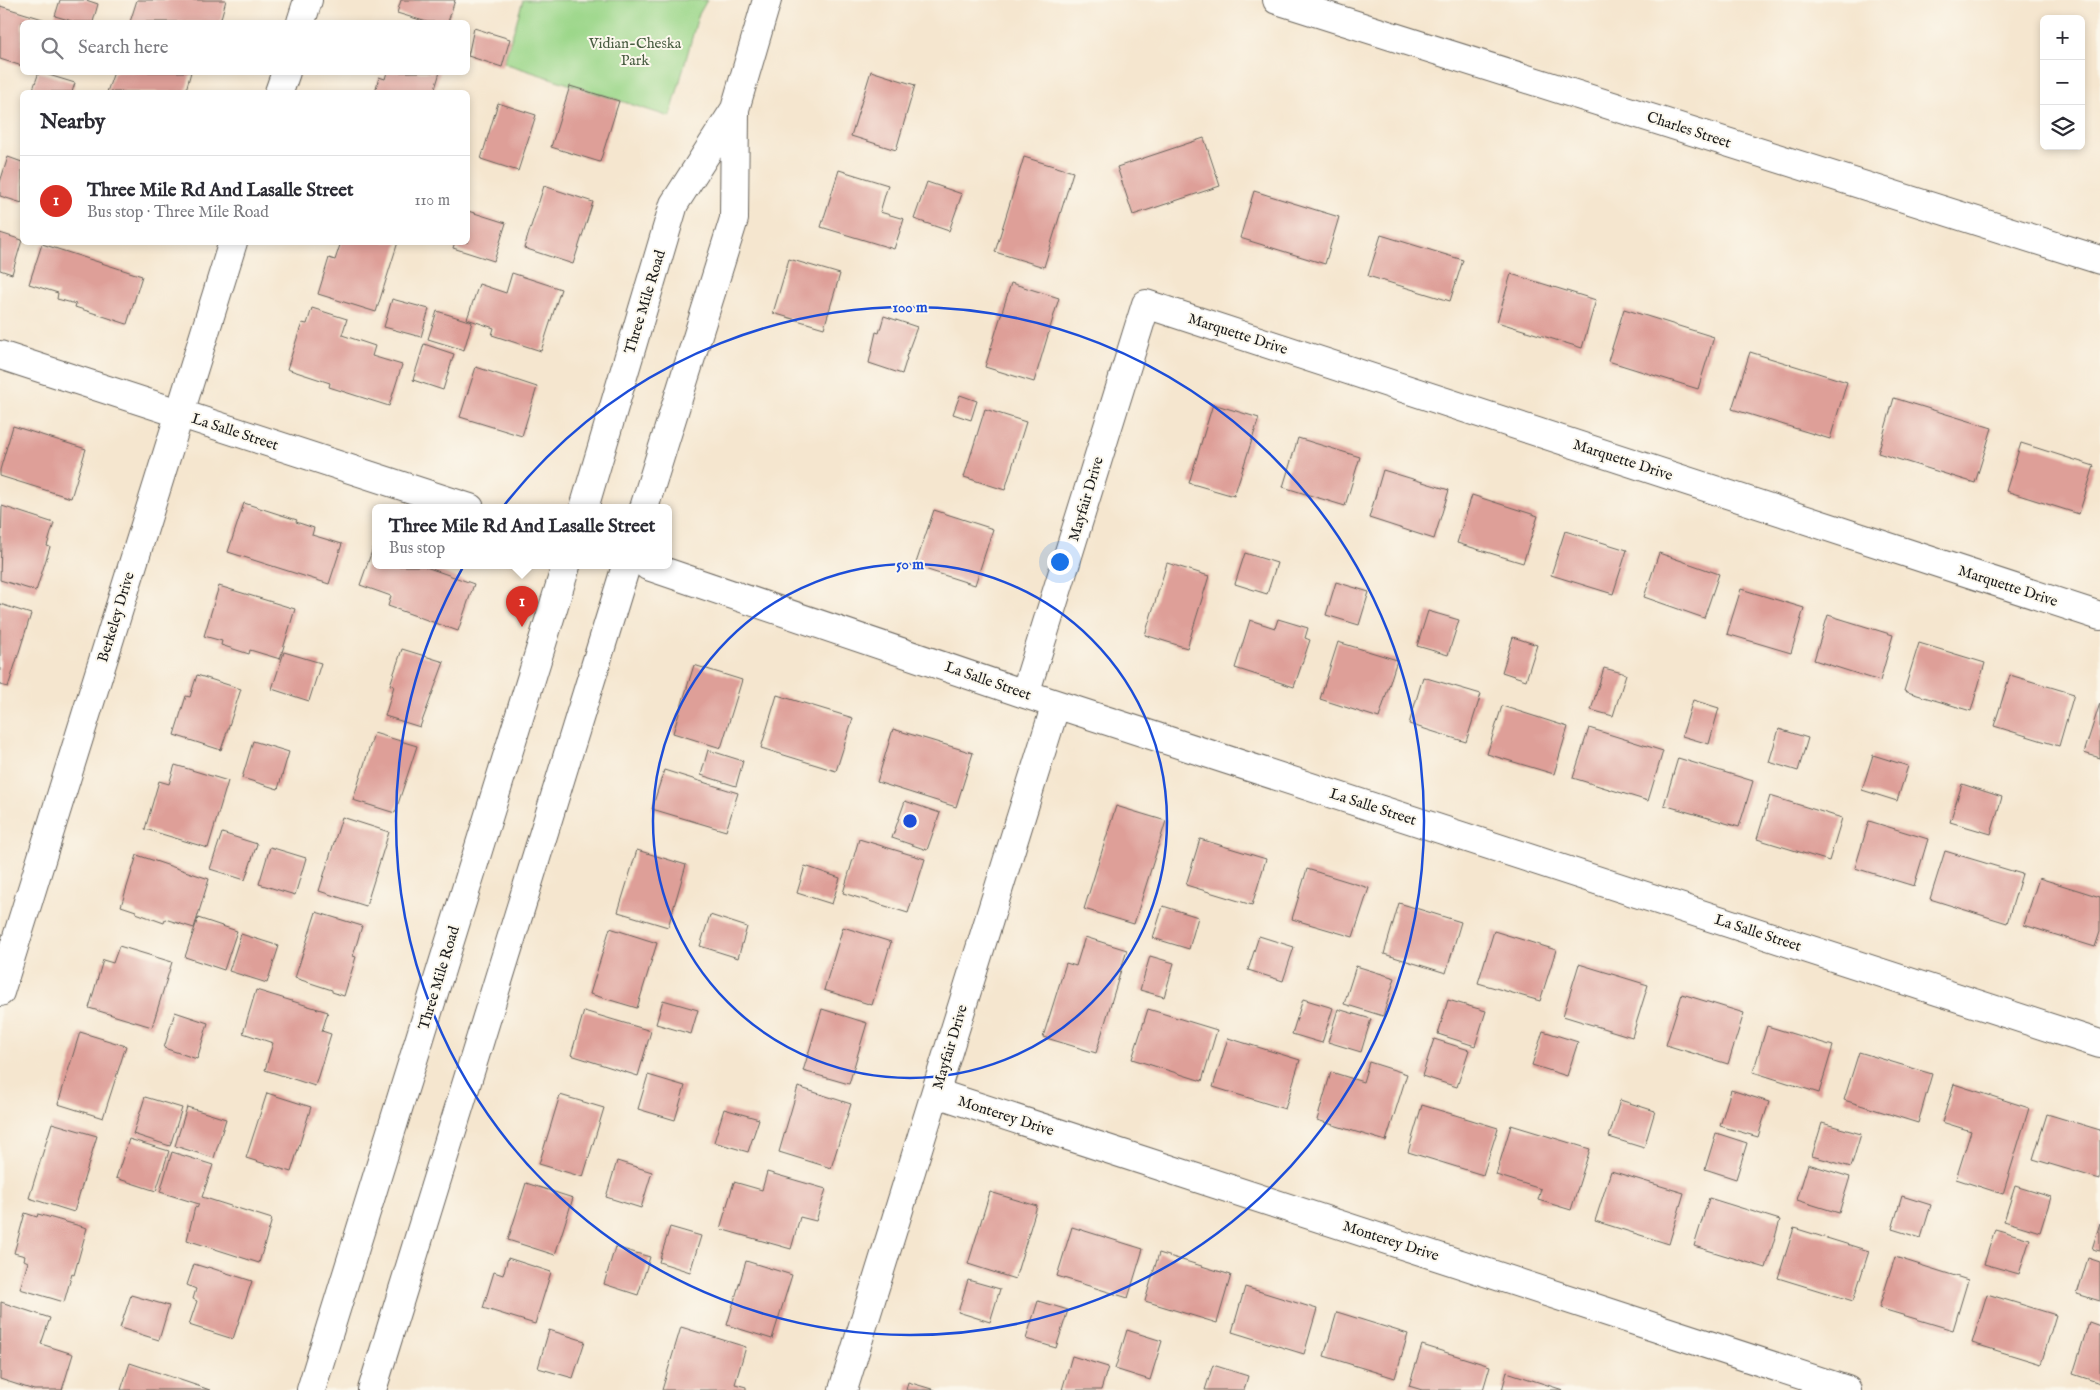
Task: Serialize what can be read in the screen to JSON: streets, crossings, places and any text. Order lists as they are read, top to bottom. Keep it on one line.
{"streets":{"street":["Charles Street","Three Mile Road","Marquette Drive","La Salle Street","Mayfair Drive","Berkeley Drive","Monterey Drive"]},"crossings":[["Marquette Drive","Mayfair Drive"],["La Salle Street","Mayfair Drive"],["La Salle Street","Berkeley Drive"],["Mayfair Drive","Monterey Drive"]],"parks":["Vidian-Cheska Park"],"page":{"map_buttons":["+","−"],"search":"Search here","heading":"Nearby","list":[{"mark":"1","name":"Three Mile Rd And Lasalle Street","note":"Bus stop · Three Mile Road","value":"110 m"}],"popup":["Three Mile Rd And Lasalle Street","Bus stop"],"pins":"1"},"rings":["100 m","50 m"]}
